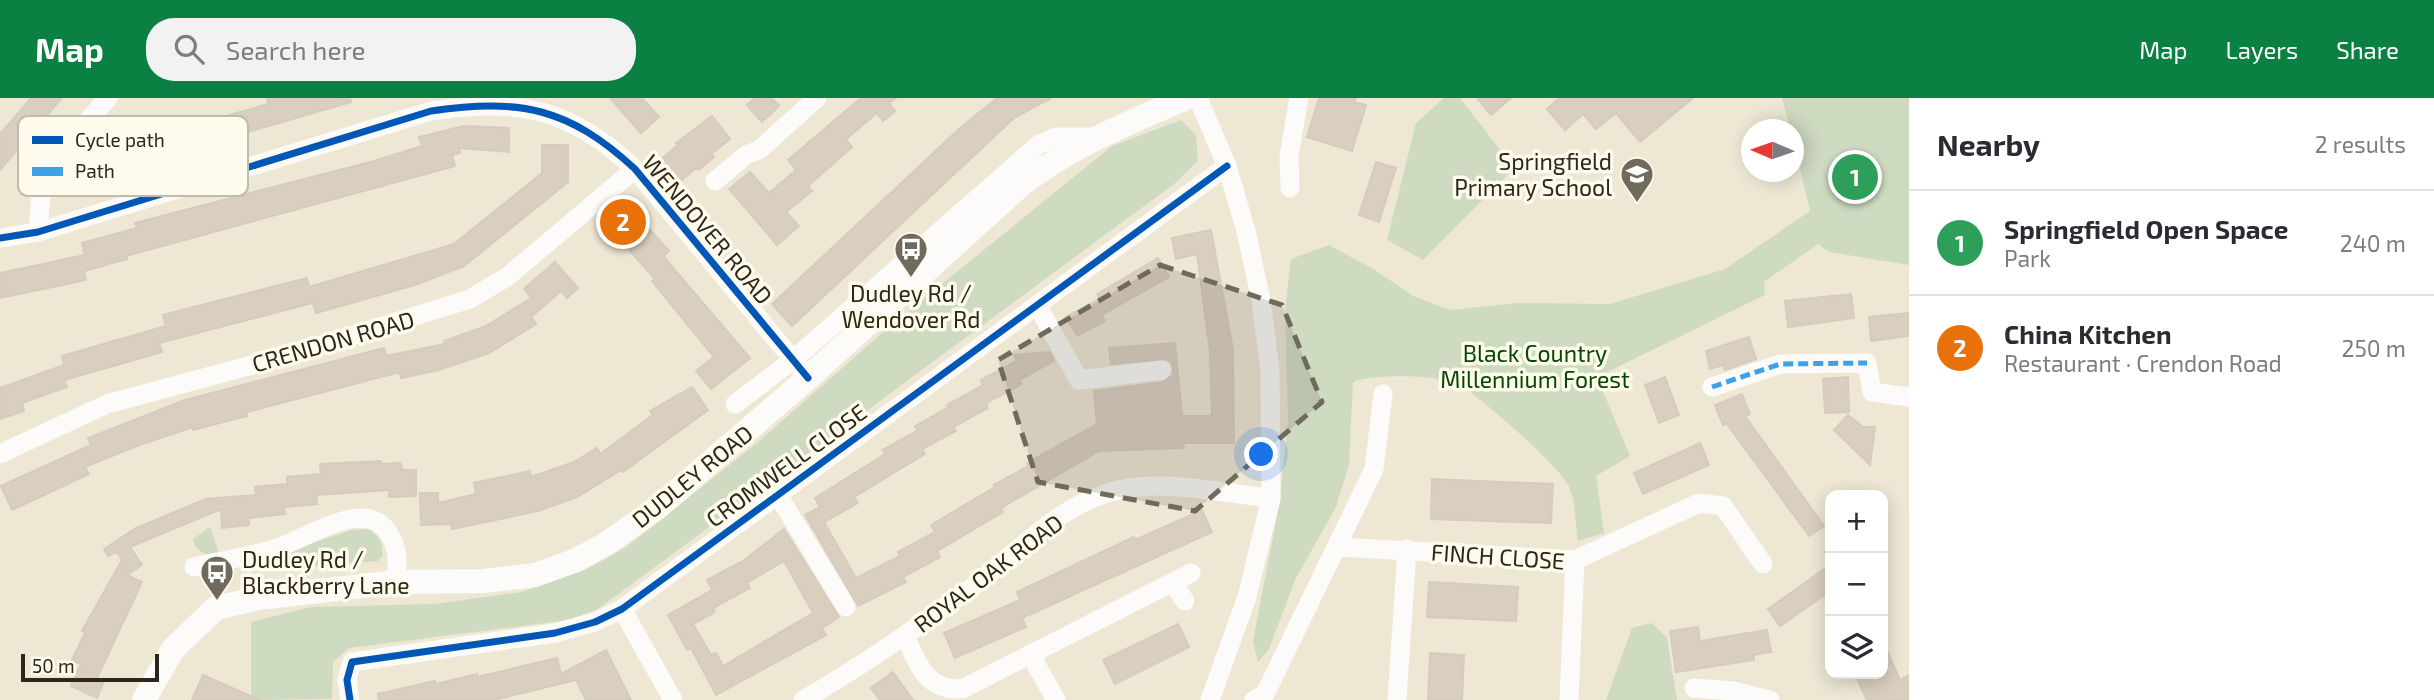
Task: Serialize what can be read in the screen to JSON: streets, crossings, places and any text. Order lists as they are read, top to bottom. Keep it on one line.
{"streets":{"main road":["DUDLEY ROAD"],"street":["WENDOVER ROAD","CRENDON ROAD","CROMWELL CLOSE","FINCH CLOSE","ROYAL OAK ROAD"]},"crossings":[["WENDOVER ROAD","CRENDON ROAD"],["WENDOVER ROAD","DUDLEY ROAD"]],"parks":["Black Country Millennium Forest"],"places":{"school or university":["Springfield Primary School"],"bus stop":["Dudley Rd / Wendover Rd","Dudley Rd / Blackberry Lane"]},"legend":["Cycle path","Path"],"scale_bar":"50 m","north":"left","page":{"header":"Map","search":"Search here","nav":["Map","Layers","Share"],"heading":["Nearby","2 results"],"pins":["1","2"],"list":[{"mark":"1","name":"Springfield Open Space","note":"Park","value":"240 m"},{"mark":"2","name":"China Kitchen","note":"Restaurant · Crendon Road","value":"250 m"}],"map_buttons":["+","−"],"scale":"50 m"}}
